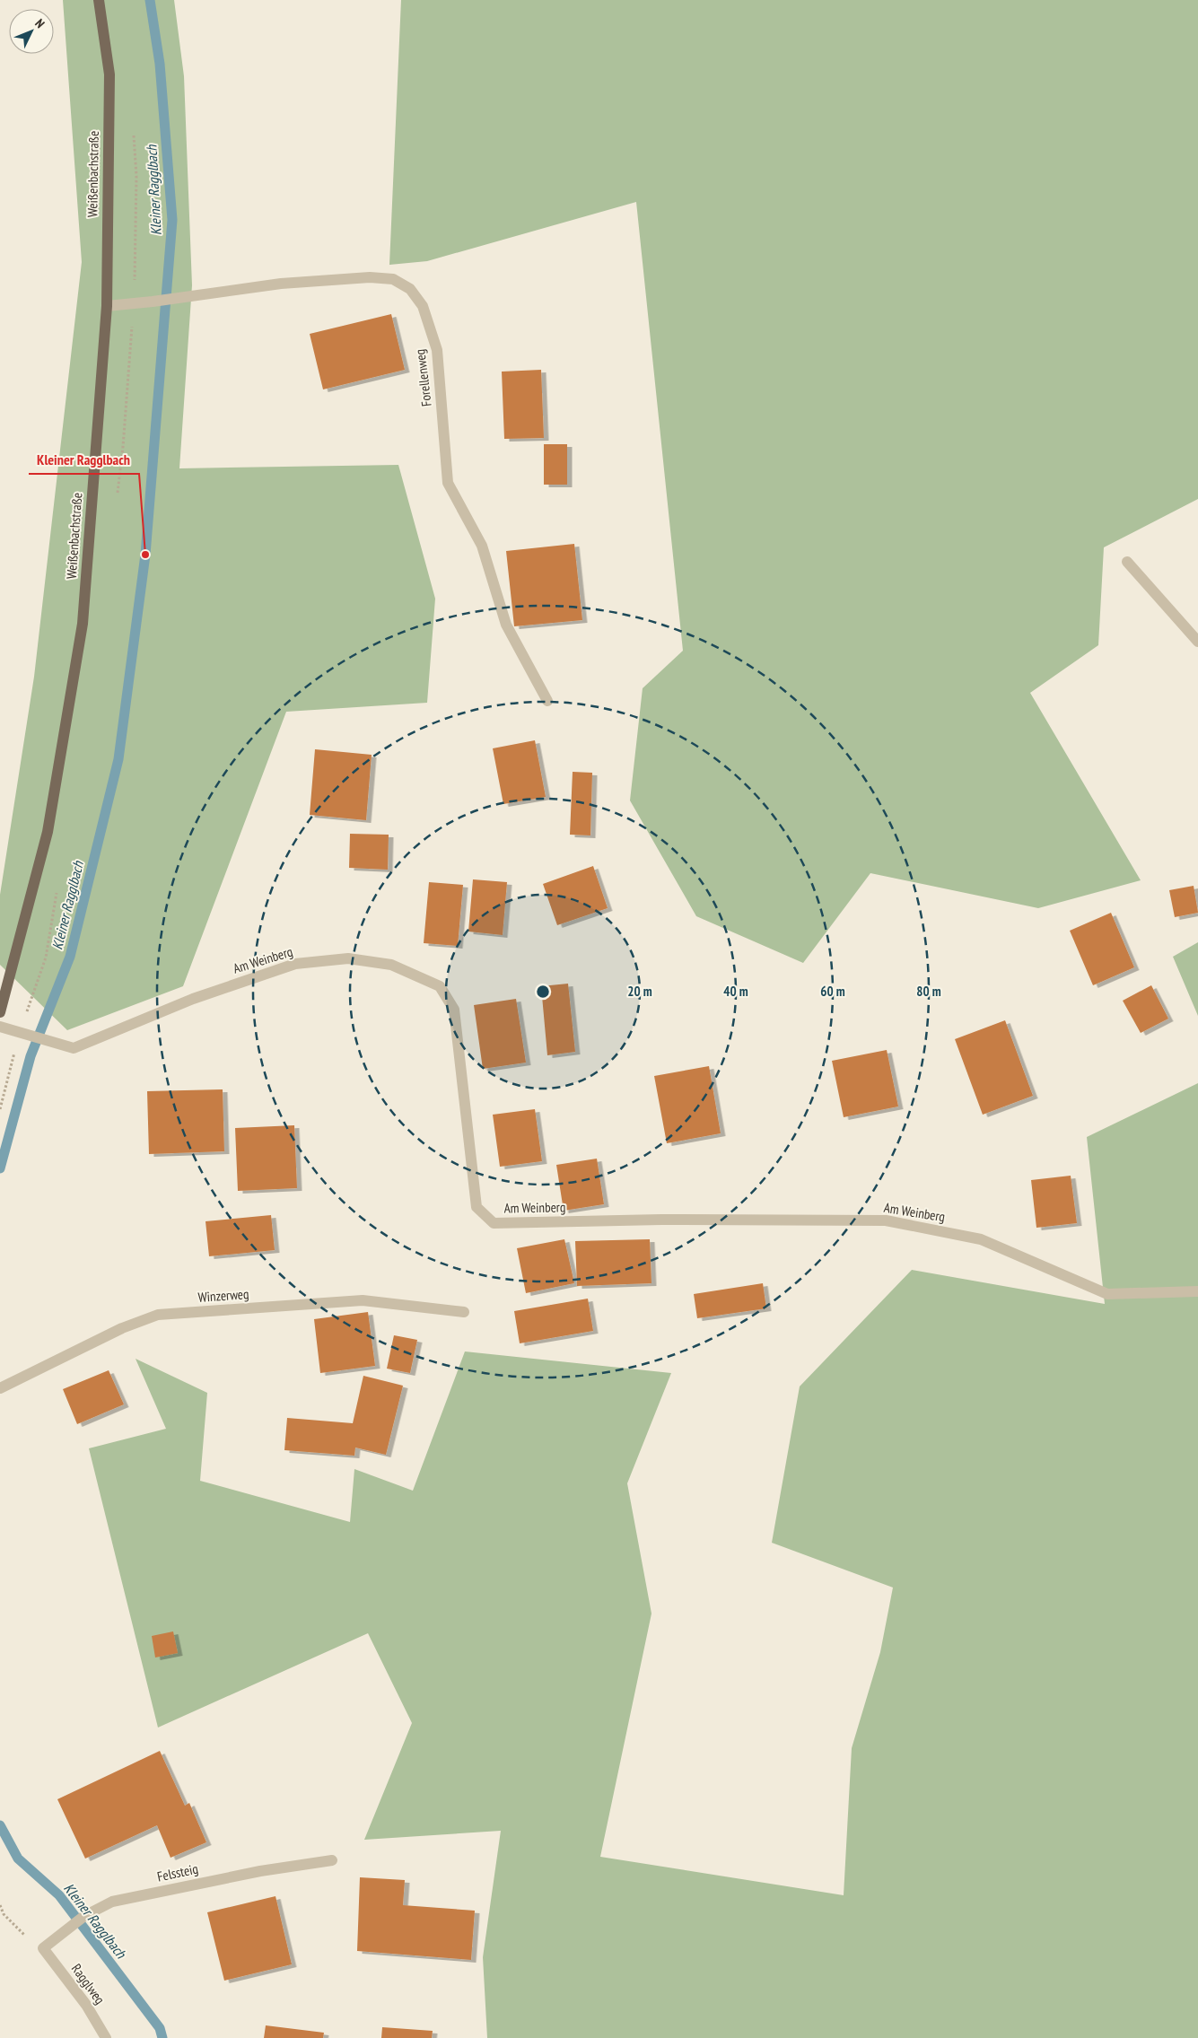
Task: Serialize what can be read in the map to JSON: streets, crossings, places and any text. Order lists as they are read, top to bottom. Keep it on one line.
{"streets":{"main road":["Weißenbachstraße"],"lane":["Forellenweg","Am Weinberg","Winzerweg","Felssteig","Ragglweg"]},"crossings":[["Weißenbachstraße","Forellenweg"],["Felssteig","Ragglweg"]],"water":["Kleiner Ragglbach"],"places":["Kleiner Ragglbach"],"north":"top right","rings":["20 m","40 m","60 m","80 m"]}
